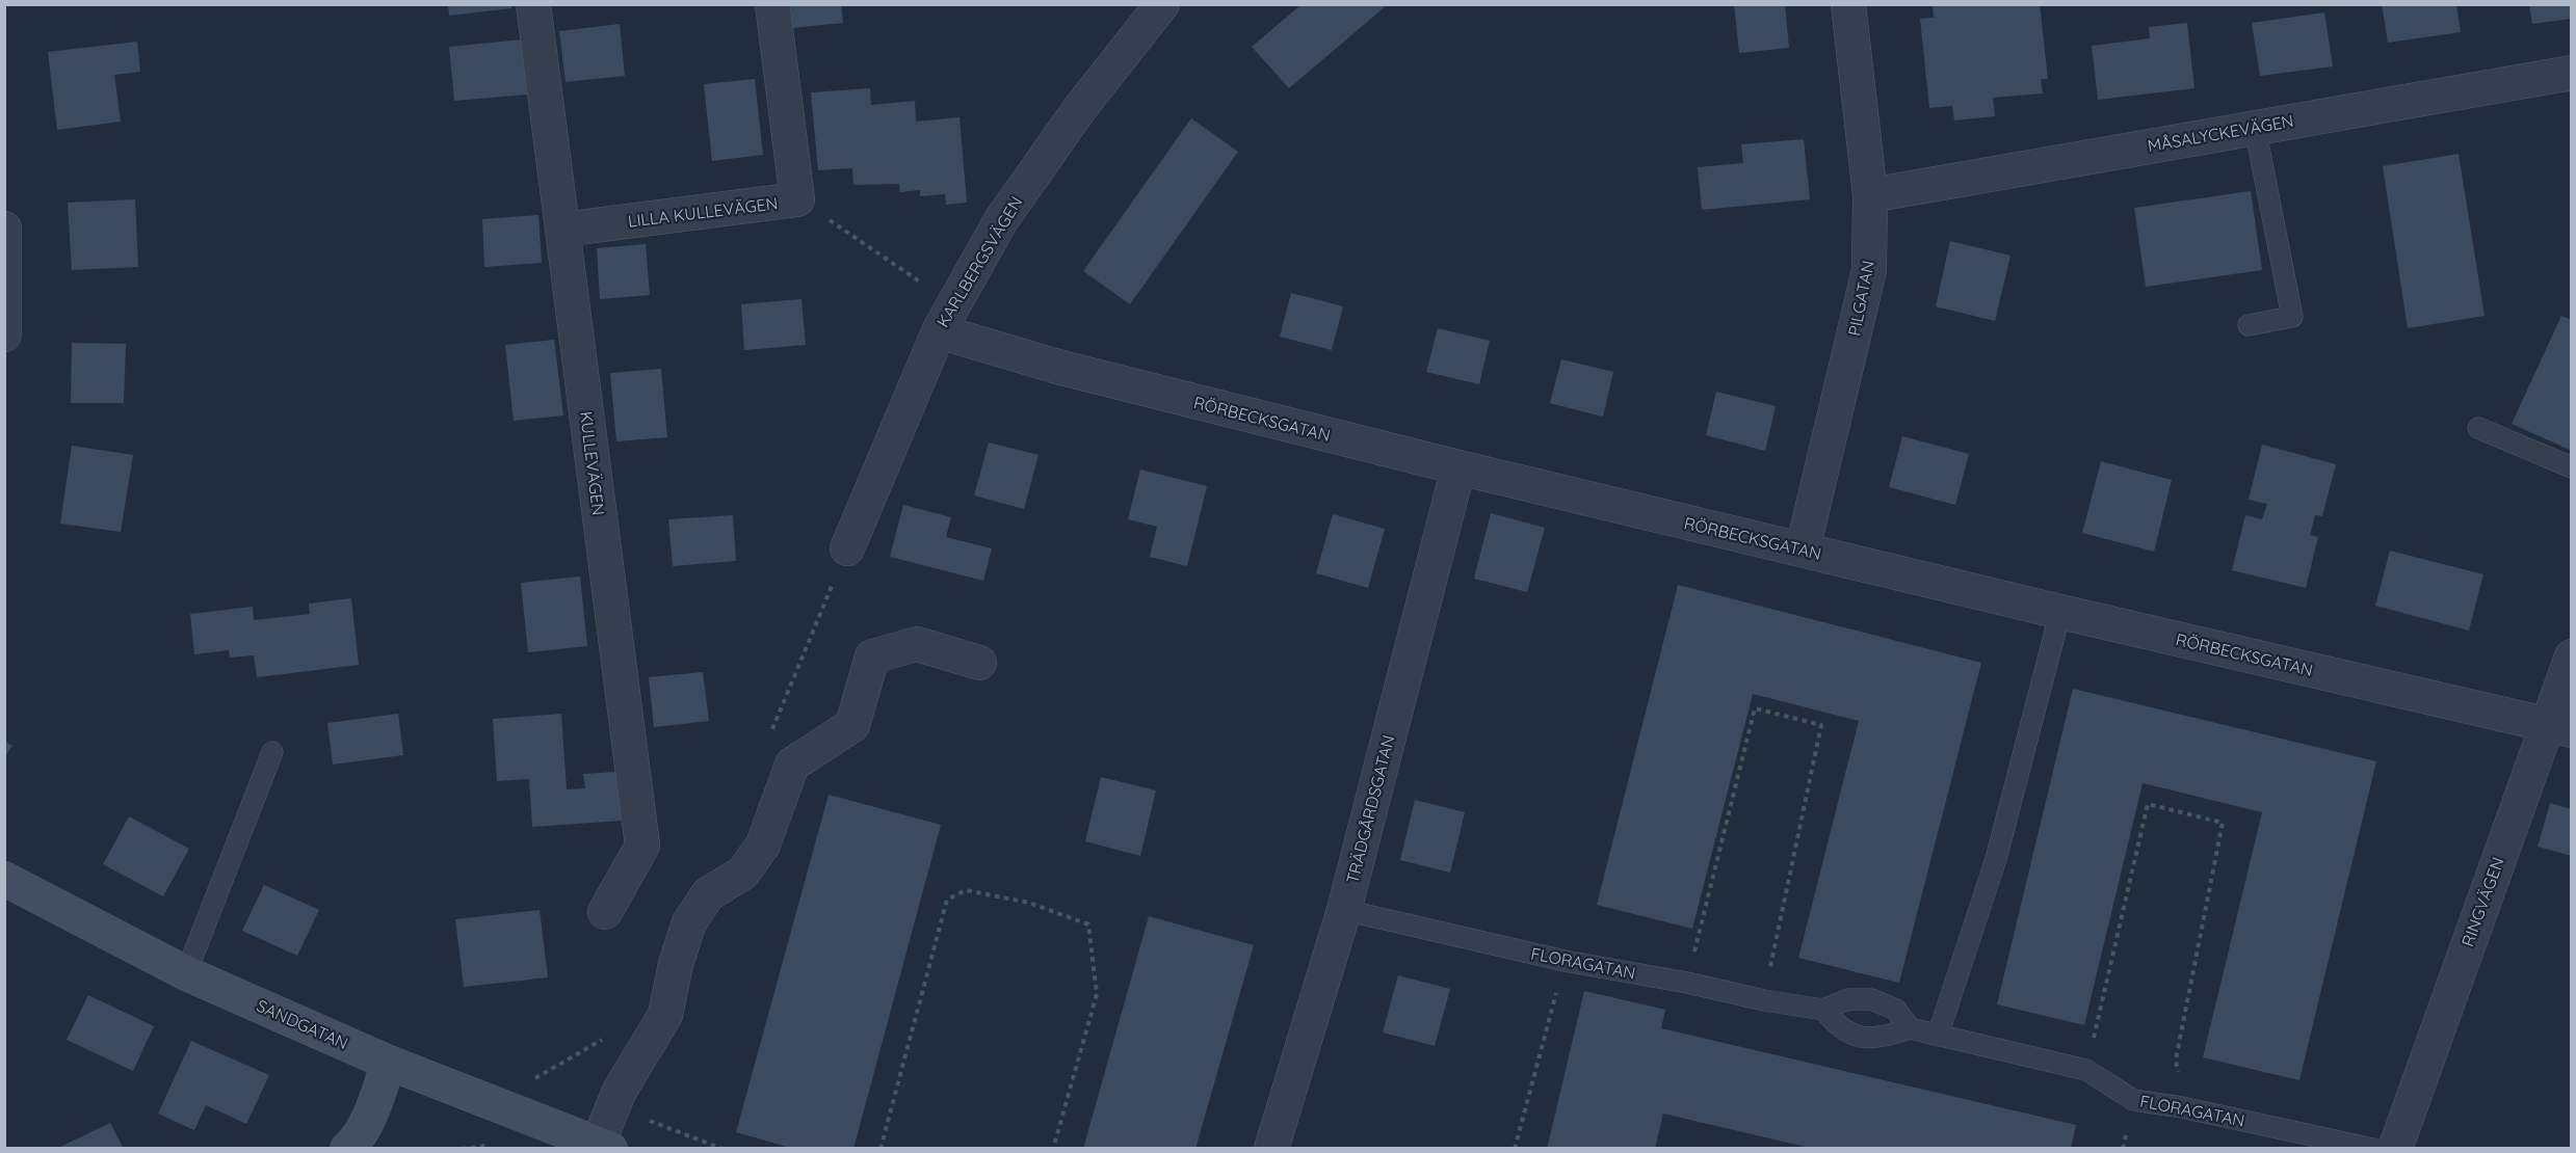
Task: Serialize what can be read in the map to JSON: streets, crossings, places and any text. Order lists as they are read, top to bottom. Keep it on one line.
{"streets":{"main road":["SANDGATAN"],"street":["MÅSALYCKEVÄGEN","LILLA KULLEVÄGEN","KARLBERGSVÄGEN","PILGATAN","RÖRBECKSGATAN","KULLEVÄGEN","TRÄDGÅRDSGATAN","RINGVÄGEN"],"lane":["FLORAGATAN"]},"crossings":[["MÅSALYCKEVÄGEN","PILGATAN"],["LILLA KULLEVÄGEN","KULLEVÄGEN"],["KARLBERGSVÄGEN","RÖRBECKSGATAN"],["PILGATAN","RÖRBECKSGATAN"],["RÖRBECKSGATAN","TRÄDGÅRDSGATAN"],["RÖRBECKSGATAN","RINGVÄGEN"],["TRÄDGÅRDSGATAN","FLORAGATAN"]]}
